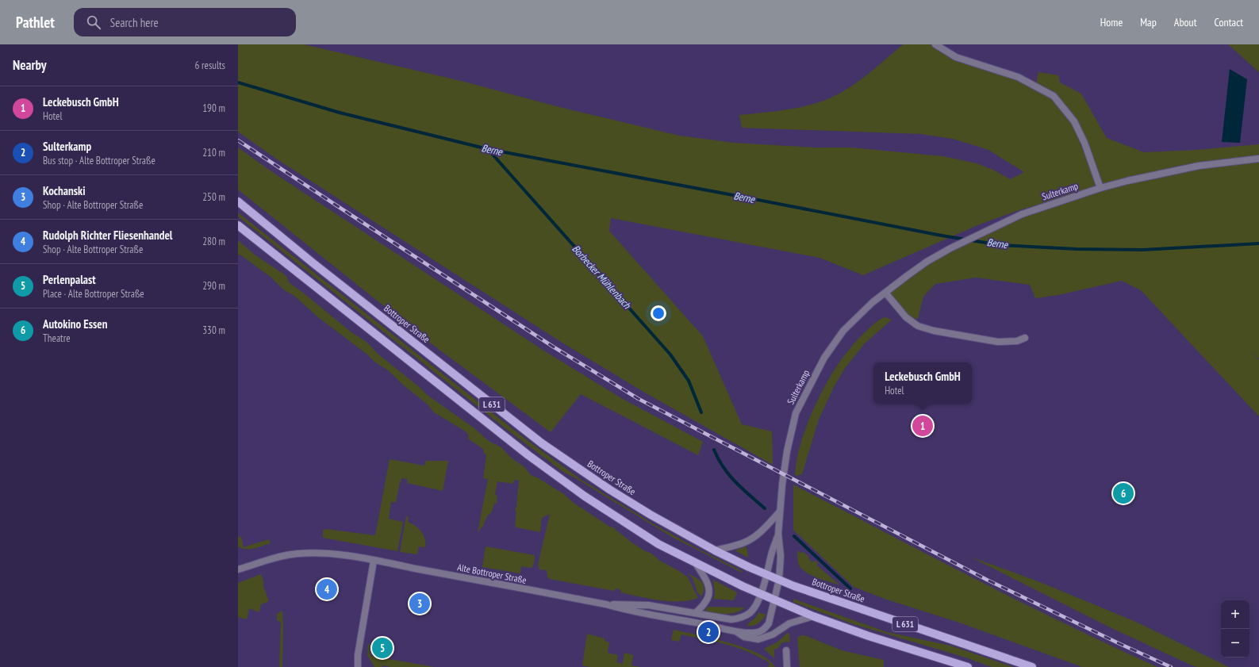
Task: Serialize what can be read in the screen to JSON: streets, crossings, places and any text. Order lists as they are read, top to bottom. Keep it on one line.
{"streets":{"main road":["Bottroper Straße","L 631"],"street":["Sulterkamp","Alte Bottroper Straße"]},"crossings":[["Sulterkamp","Bottroper Straße"],["Sulterkamp","L 631"],["Sulterkamp","Alte Bottroper Straße"],["L 631","Alte Bottroper Straße"]],"water":["Berne","Borbecker Mühlenbach"],"page":{"header":"Pathlet","search":"Search here","nav":["Home","Map","About","Contact"],"heading":["Nearby","6 results"],"list":[{"mark":"1","name":"Leckebusch GmbH","note":"Hotel","value":"190 m"},{"mark":"2","name":"Sulterkamp","note":"Bus stop · Alte Bottroper Straße","value":"210 m"},{"mark":"3","name":"Kochanski","note":"Shop · Alte Bottroper Straße","value":"250 m"},{"mark":"4","name":"Rudolph Richter Fliesenhandel","note":"Shop · Alte Bottroper Straße","value":"280 m"},{"mark":"5","name":"Perlenpalast","note":"Place · Alte Bottroper Straße","value":"290 m"},{"mark":"6","name":"Autokino Essen","note":"Theatre","value":"330 m"}],"popup":["Leckebusch GmbH","Hotel"],"pins":["1","6","4","3","2","5"],"map_buttons":["+","−"]}}
